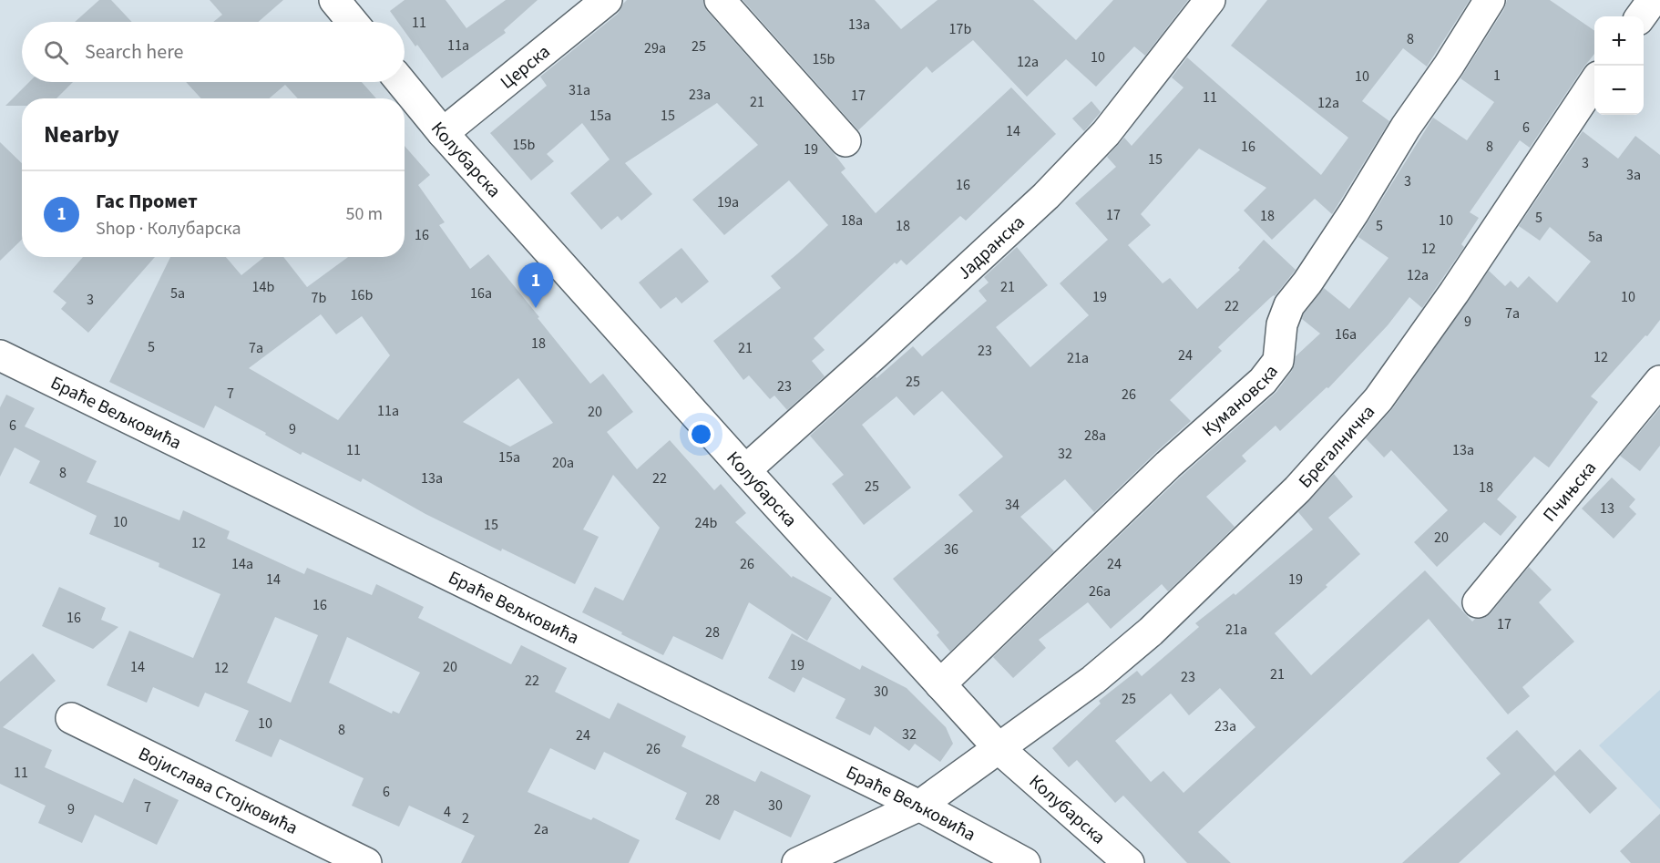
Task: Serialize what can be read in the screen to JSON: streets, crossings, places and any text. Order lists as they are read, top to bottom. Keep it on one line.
{"streets":{"street":["Церска","Колубарска","Јадранска","Кумановска","Браће Вељковића","Брегалничка","Пчињска","Војислава Стојковића"]},"crossings":[["Церска","Колубарска"],["Колубарска","Јадранска"],["Колубарска","Кумановска"],["Колубарска","Брегалничка"],["Браће Вељковића","Брегалничка"]],"house_numbers":["11","13a","17b","8","11a","25","29a","10","15b","12a","1","10","31a","23a","17","11","21","12a","15a","15","6","14","15b","16","8","19","15","3","3a","3","16","19a","17","18","5","18a","10","18","5","16","5a","12","12a","14b","21","5a","16a","16b","19","10","7b","3","22","7a","9","16a","18","5","7a","21","23","24","12","21a","25","23","7","26","11a","20","6","9","28a","11","13a","32","15a","20a","8","13a","22","25","18","34","13","10","24b","15","20","12","36","14a","26","24","14","19","26a","16","16","17","21a","28","19","14","20","12","21","23","22","30","25","10","23a","8","32","24","26","11","6","28","30","7","9","4","2","2a"],"page":{"map_buttons":["+","−"],"search":"Search here","heading":"Nearby","list":[{"mark":"1","name":"Гас Промет","note":"Shop · Колубарска","value":"50 m"}],"pins":"1"}}
